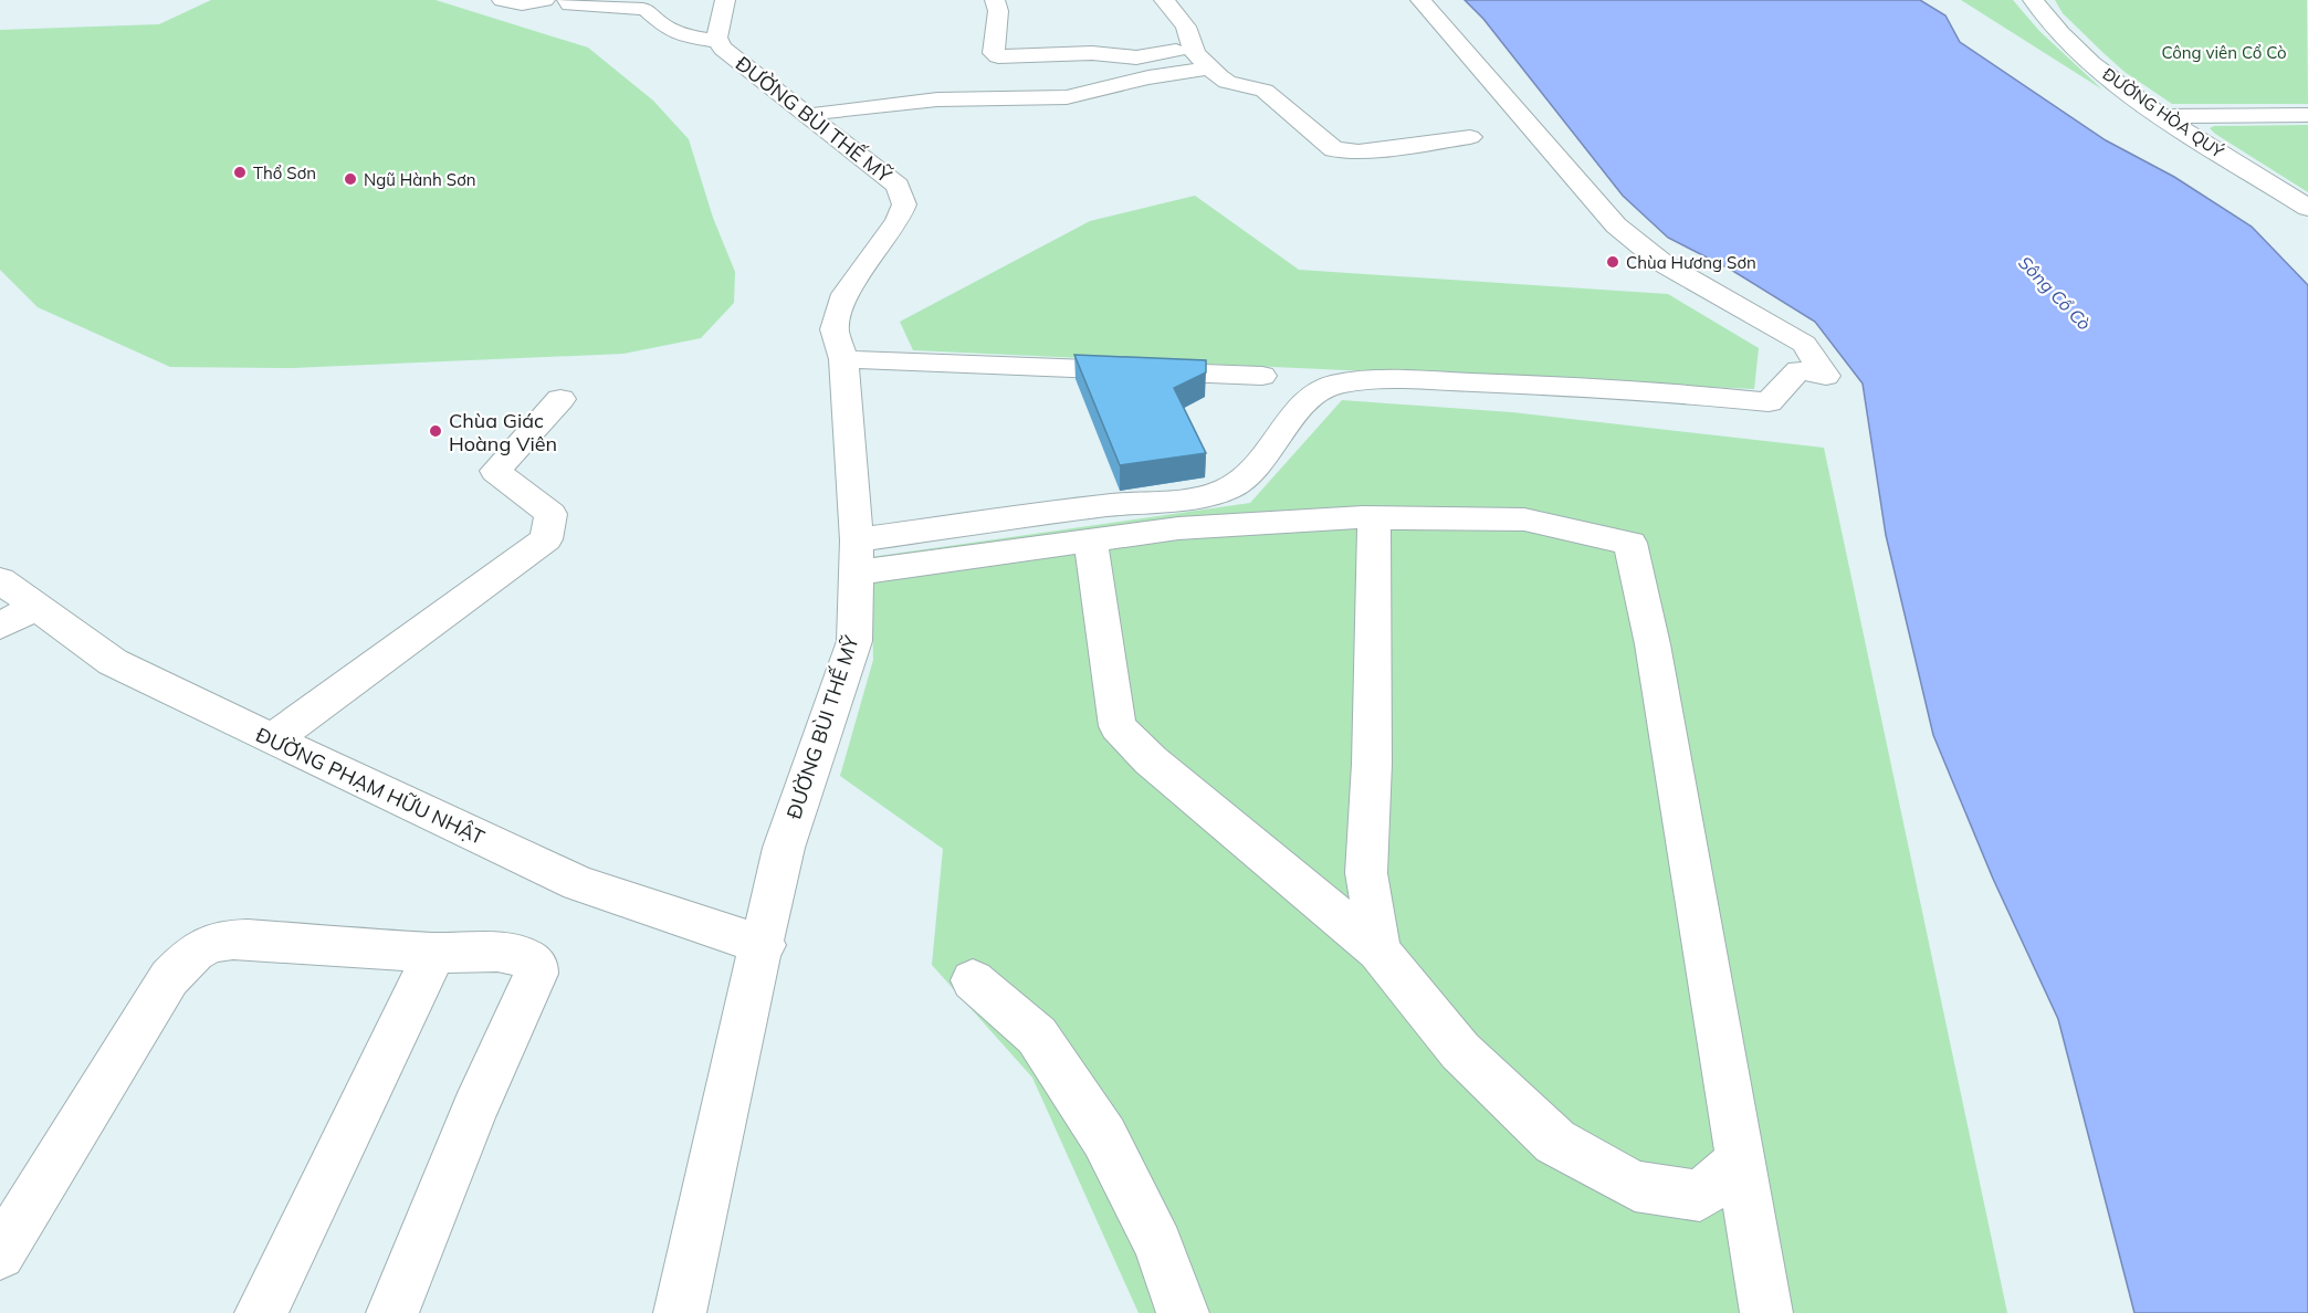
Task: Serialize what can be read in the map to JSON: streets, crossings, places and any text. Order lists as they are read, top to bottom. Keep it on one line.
{"streets":{"street":["ĐƯỜNG HÒA QUÝ","ĐƯỜNG BÙI THẾ MỸ","ĐƯỜNG PHẠM HỮU NHẬT"]},"crossings":[["ĐƯỜNG BÙI THẾ MỸ","ĐƯỜNG PHẠM HỮU NHẬT"]],"water":["Sông Cổ Cò"],"parks":["Công viên Cổ Cò"],"places":["Thổ Sơn","Ngũ Hành Sơn","Chùa Hương Sơn","Chùa Giác Hoàng Viên"]}
